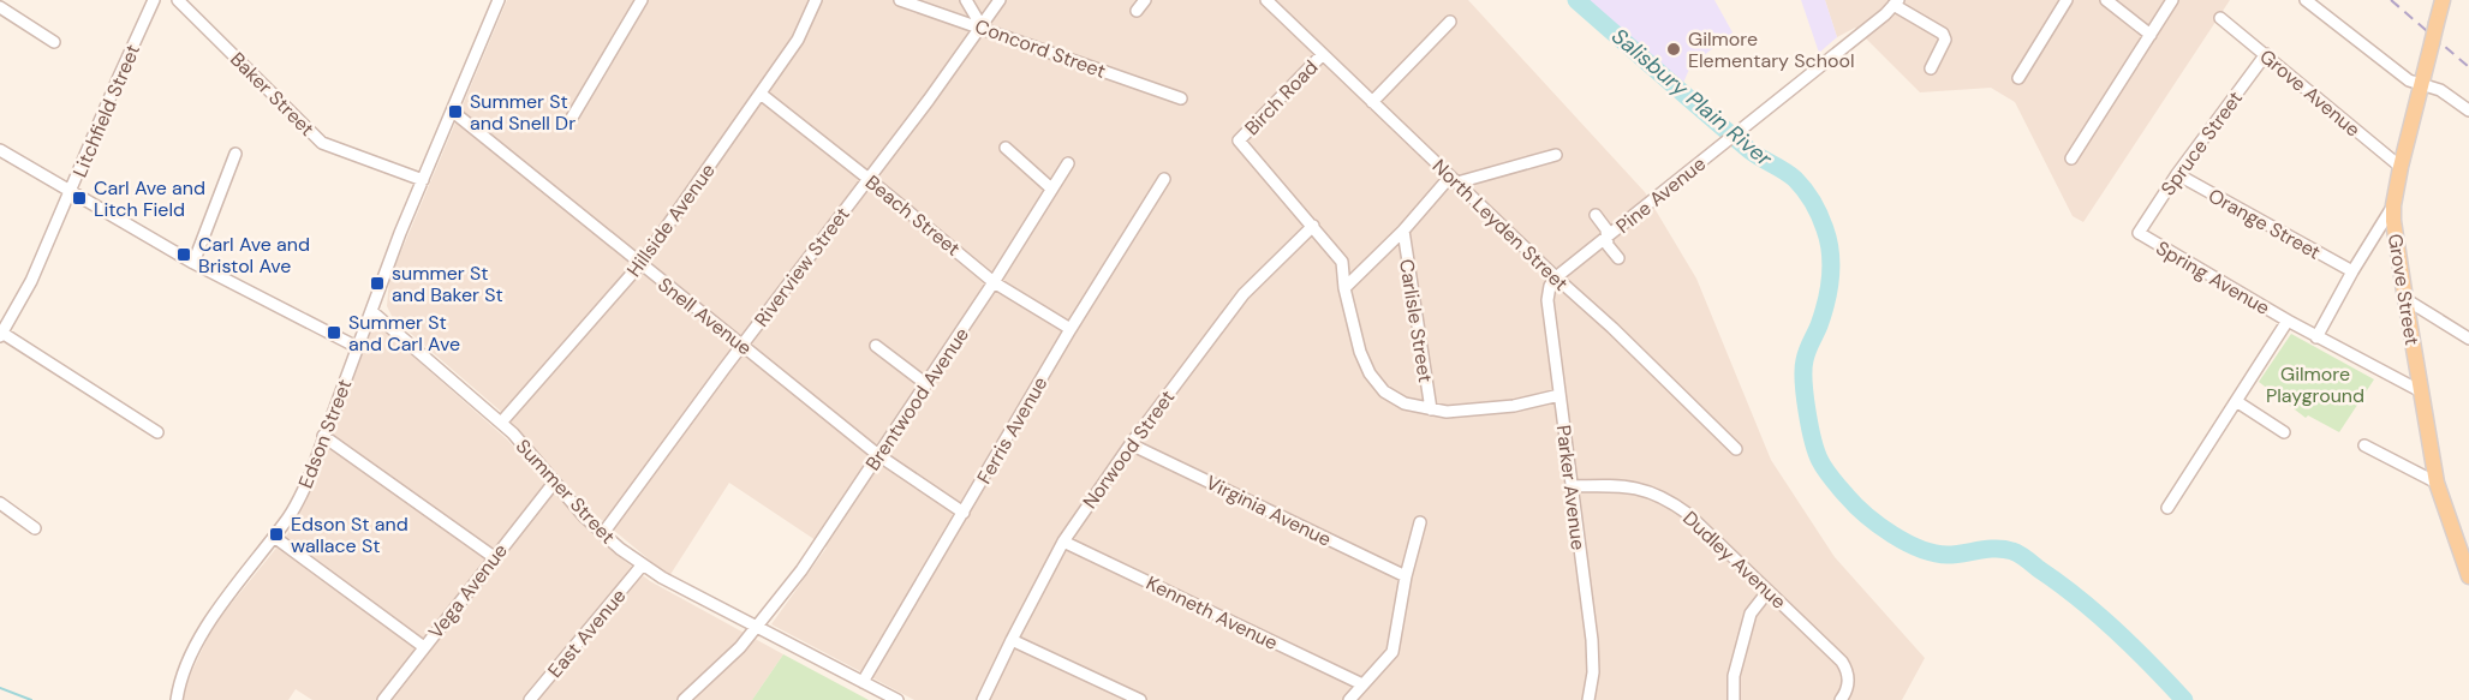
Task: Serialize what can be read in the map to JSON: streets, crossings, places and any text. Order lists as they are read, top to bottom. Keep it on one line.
{"streets":{"main road":["Grove Street"],"street":["Concord Street","Grove Avenue","Baker Street","Birch Road","Litchfield Street","Spruce Street","Pine Avenue","Beach Street","Hillside Avenue","Orange Street","North Leyden Street","Riverview Street","Spring Avenue","Snell Avenue","Carlisle Street","Brentwood Avenue","Ferris Avenue","Edson Street","Norwood Street","Parker Avenue","Summer Street","Virginia Avenue","Dudley Avenue","Vega Avenue","Kenneth Avenue","East Avenue"]},"crossings":[["Concord Street","Riverview Street"],["Grove Avenue","Spruce Street"],["Grove Avenue","Grove Street"],["Birch Road","North Leyden Street"],["Birch Road","Norwood Street"],["Spruce Street","Orange Street"],["Spruce Street","Spring Avenue"],["Pine Avenue","North Leyden Street"],["Pine Avenue","Parker Avenue"],["Beach Street","Hillside Avenue"],["Beach Street","Riverview Street"],["Beach Street","Brentwood Avenue"],["Beach Street","Ferris Avenue"],["Hillside Avenue","Snell Avenue"],["Hillside Avenue","Summer Street"],["North Leyden Street","Parker Avenue"],["Riverview Street","Snell Avenue"],["Riverview Street","Summer Street"],["Spring Avenue","Grove Street"],["Snell Avenue","Brentwood Avenue"],["Snell Avenue","Ferris Avenue"],["Brentwood Avenue","Summer Street"],["Ferris Avenue","Summer Street"],["Norwood Street","Virginia Avenue"],["Norwood Street","Kenneth Avenue"],["Parker Avenue","Dudley Avenue"],["Summer Street","Vega Avenue"],["Summer Street","East Avenue"]],"water":["Salisbury Plain River"],"parks":["Gilmore Playground"],"places":{"other":["Gilmore Elementary School"],"transit":["Summer St and Snell Dr","Carl Ave and Litch Field","Carl Ave and Bristol Ave","summer St and Baker St","Summer St and Carl Ave","Edson St and wallace St"]}}
